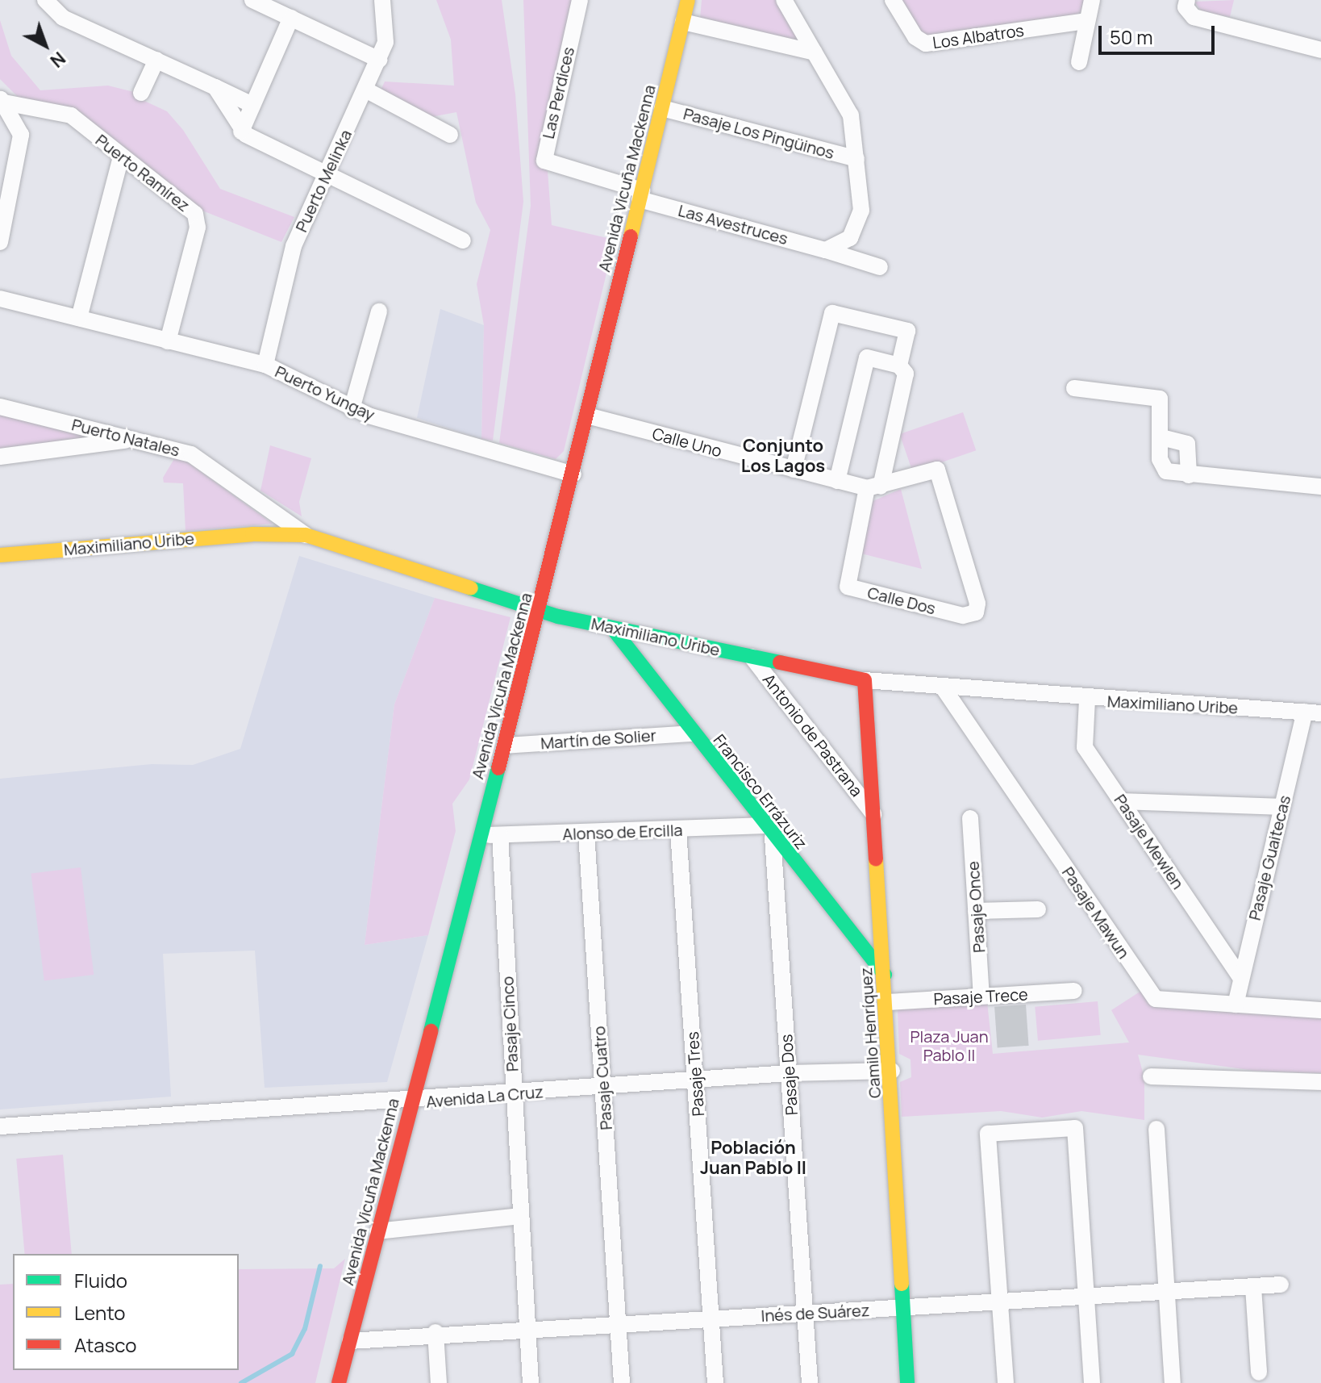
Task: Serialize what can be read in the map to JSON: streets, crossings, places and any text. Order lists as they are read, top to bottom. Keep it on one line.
{"streets":{"street":["Los Albatros","Las Perdices","Pasaje Los Pingüinos","Puerto Ramírez","Avenida Vicuña Mackenna","Puerto Melinka","Las Avestruces","Puerto Yungay","Puerto Natales","Calle Uno","Maximiliano Uribe","Calle Dos","Antonio de Pastrana","Martín de Solier","Francisco Errázuriz","Alonso de Ercilla","Pasaje Mewlen","Pasaje Guaitecas","Pasaje Once","Pasaje Mawun","Pasaje Trece","Pasaje Cinco","Camilo Henríquez","Pasaje Tres","Pasaje Dos","Pasaje Cuatro","Avenida La Cruz","Inés de Suárez"]},"crossings":[["Las Perdices","Avenida Vicuña Mackenna"],["Las Perdices","Las Avestruces"],["Pasaje Los Pingüinos","Avenida Vicuña Mackenna"],["Puerto Ramírez","Puerto Yungay"],["Avenida Vicuña Mackenna","Las Avestruces"],["Avenida Vicuña Mackenna","Puerto Yungay"],["Avenida Vicuña Mackenna","Calle Uno"],["Avenida Vicuña Mackenna","Maximiliano Uribe"],["Avenida Vicuña Mackenna","Martín de Solier"],["Avenida Vicuña Mackenna","Alonso de Ercilla"],["Avenida Vicuña Mackenna","Avenida La Cruz"],["Avenida Vicuña Mackenna","Inés de Suárez"],["Puerto Melinka","Puerto Yungay"],["Puerto Natales","Maximiliano Uribe"],["Calle Uno","Calle Dos"],["Maximiliano Uribe","Antonio de Pastrana"],["Maximiliano Uribe","Francisco Errázuriz"],["Maximiliano Uribe","Pasaje Mewlen"],["Maximiliano Uribe","Pasaje Guaitecas"],["Maximiliano Uribe","Pasaje Mawun"],["Maximiliano Uribe","Camilo Henríquez"],["Antonio de Pastrana","Camilo Henríquez"],["Martín de Solier","Francisco Errázuriz"],["Francisco Errázuriz","Alonso de Ercilla"],["Francisco Errázuriz","Camilo Henríquez"],["Francisco Errázuriz","Pasaje Dos"],["Alonso de Ercilla","Pasaje Cinco"],["Alonso de Ercilla","Pasaje Tres"],["Alonso de Ercilla","Pasaje Dos"],["Alonso de Ercilla","Pasaje Cuatro"],["Pasaje Mewlen","Pasaje Guaitecas"],["Pasaje Guaitecas","Pasaje Mawun"],["Pasaje Once","Pasaje Trece"],["Pasaje Trece","Camilo Henríquez"],["Pasaje Cinco","Avenida La Cruz"],["Pasaje Cinco","Inés de Suárez"],["Camilo Henríquez","Avenida La Cruz"],["Camilo Henríquez","Inés de Suárez"],["Pasaje Tres","Avenida La Cruz"],["Pasaje Tres","Inés de Suárez"],["Pasaje Dos","Avenida La Cruz"],["Pasaje Dos","Inés de Suárez"],["Pasaje Cuatro","Avenida La Cruz"],["Pasaje Cuatro","Inés de Suárez"]],"districts":["Conjunto Los Lagos","Población Juan Pablo II"],"parks":["Plaza Juan Pablo II"],"legend":["Fluido","Lento","Atasco"],"scale_bar":"50 m","north":"bottom right"}
